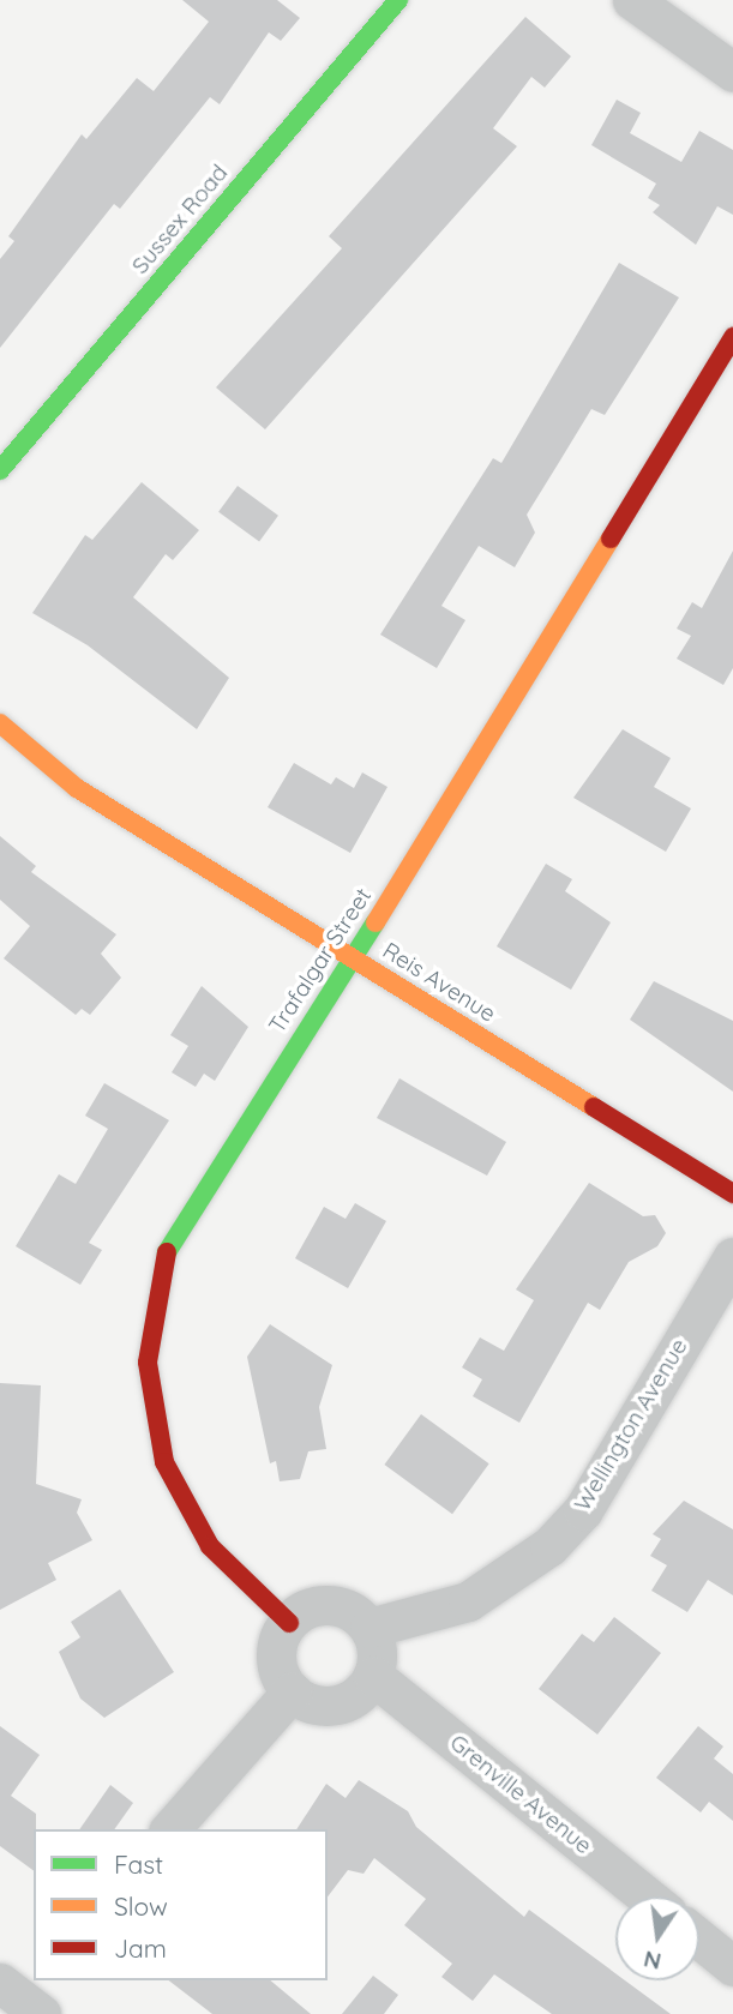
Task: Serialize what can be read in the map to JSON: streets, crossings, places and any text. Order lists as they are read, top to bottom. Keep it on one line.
{"streets":{"street":["Sussex Road","Trafalgar Street","Reis Avenue","Wellington Avenue","Grenville Avenue"]},"crossings":[["Trafalgar Street","Reis Avenue"],["Trafalgar Street","Wellington Avenue"],["Trafalgar Street","Grenville Avenue"],["Wellington Avenue","Grenville Avenue"]],"legend":["Fast","Slow","Jam"],"north":"bottom"}
